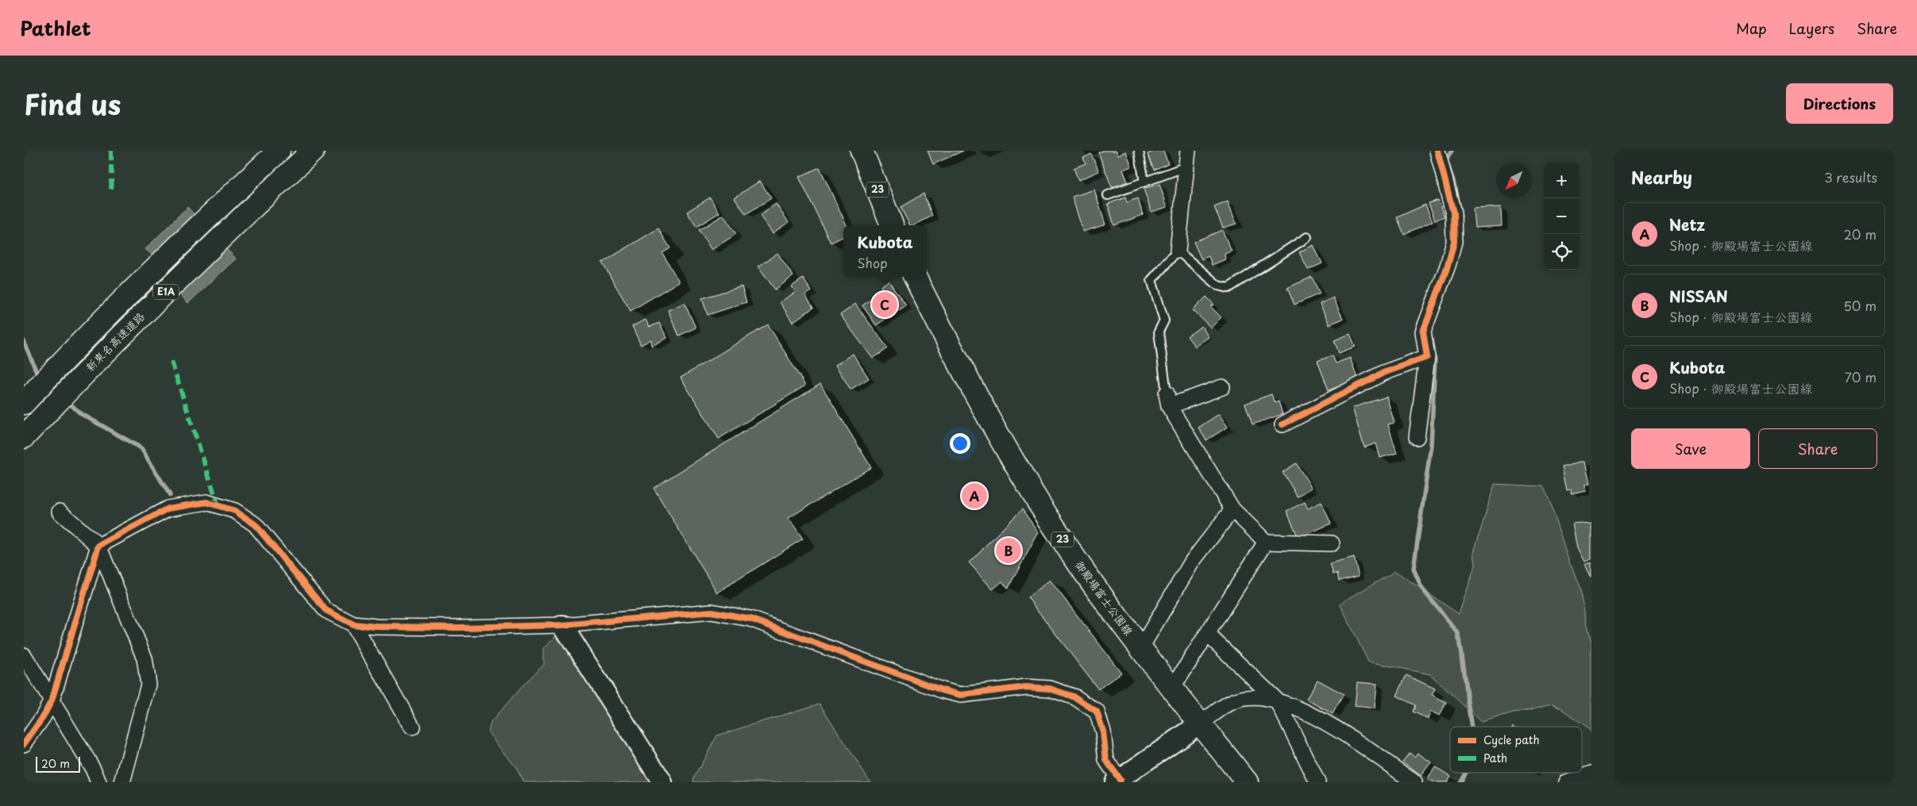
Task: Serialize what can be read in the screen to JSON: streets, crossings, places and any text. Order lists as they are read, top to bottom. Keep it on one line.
{"streets":{"main road":["23","E1A","新東名高速道路","御殿場富士公園線"]},"legend":["Cycle path","Path"],"scale_bar":"20 m","north":"bottom left","page":{"header":"Pathlet","nav":["Map","Layers","Share"],"title":"Find us","buttons":["Directions",["Save","Share"]],"heading":["Nearby","3 results"],"map_buttons":["+","−"],"list":[{"mark":"A","name":"Netz","note":"Shop · 御殿場富士公園線","value":"20 m"},{"mark":"B","name":"NISSAN","note":"Shop · 御殿場富士公園線","value":"50 m"},{"mark":"C","name":"Kubota","note":"Shop · 御殿場富士公園線","value":"70 m"}],"popup":["Kubota","Shop"],"pins":["C","A","B"],"scale":"20 m"}}
